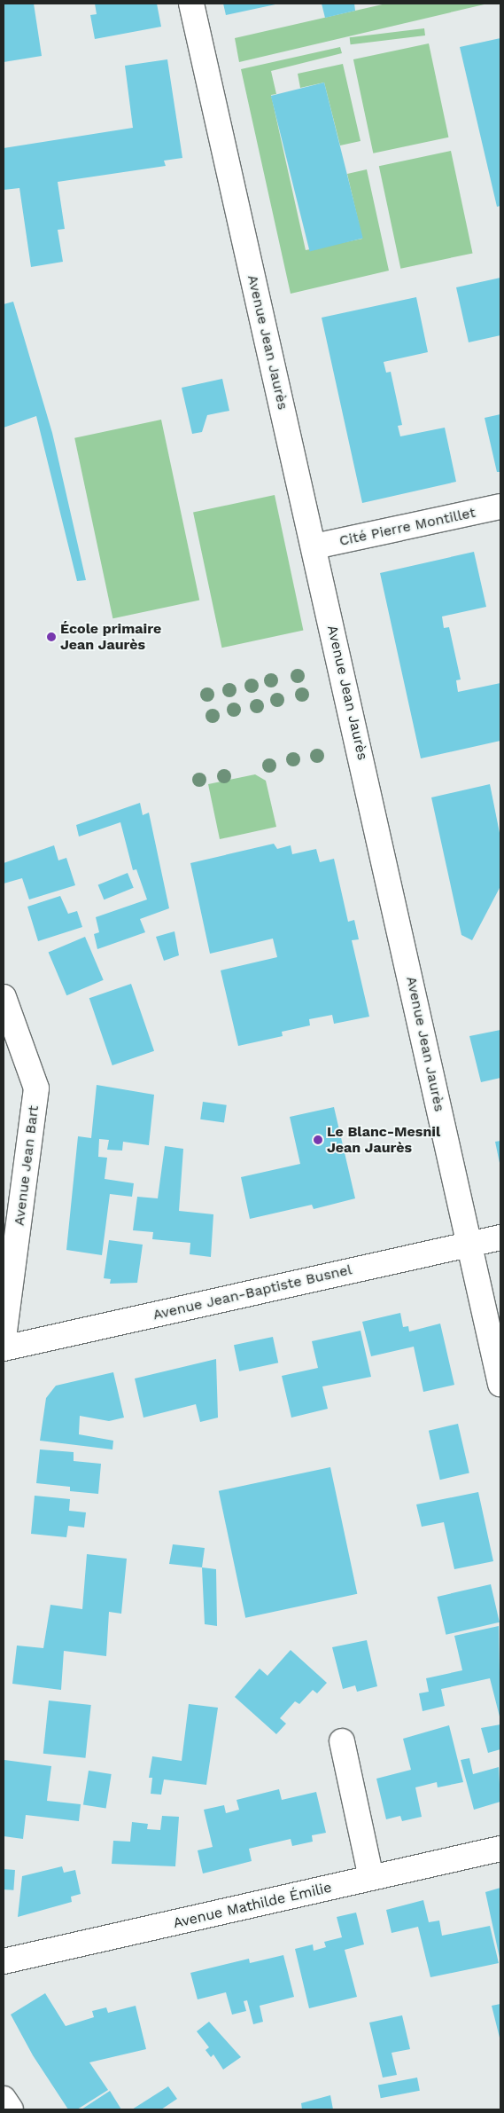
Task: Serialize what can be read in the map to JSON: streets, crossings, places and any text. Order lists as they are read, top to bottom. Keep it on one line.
{"streets":{"street":["Avenue Jean Jaurès","Cité Pierre Montillet","Avenue Jean Bart","Avenue Jean-Baptiste Busnel","Avenue Mathilde Émilie"]},"crossings":[["Avenue Jean Jaurès","Cité Pierre Montillet"],["Avenue Jean Jaurès","Avenue Jean-Baptiste Busnel"]],"places":["École primaire Jean Jaurès","Le Blanc-Mesnil Jean Jaurès"]}
